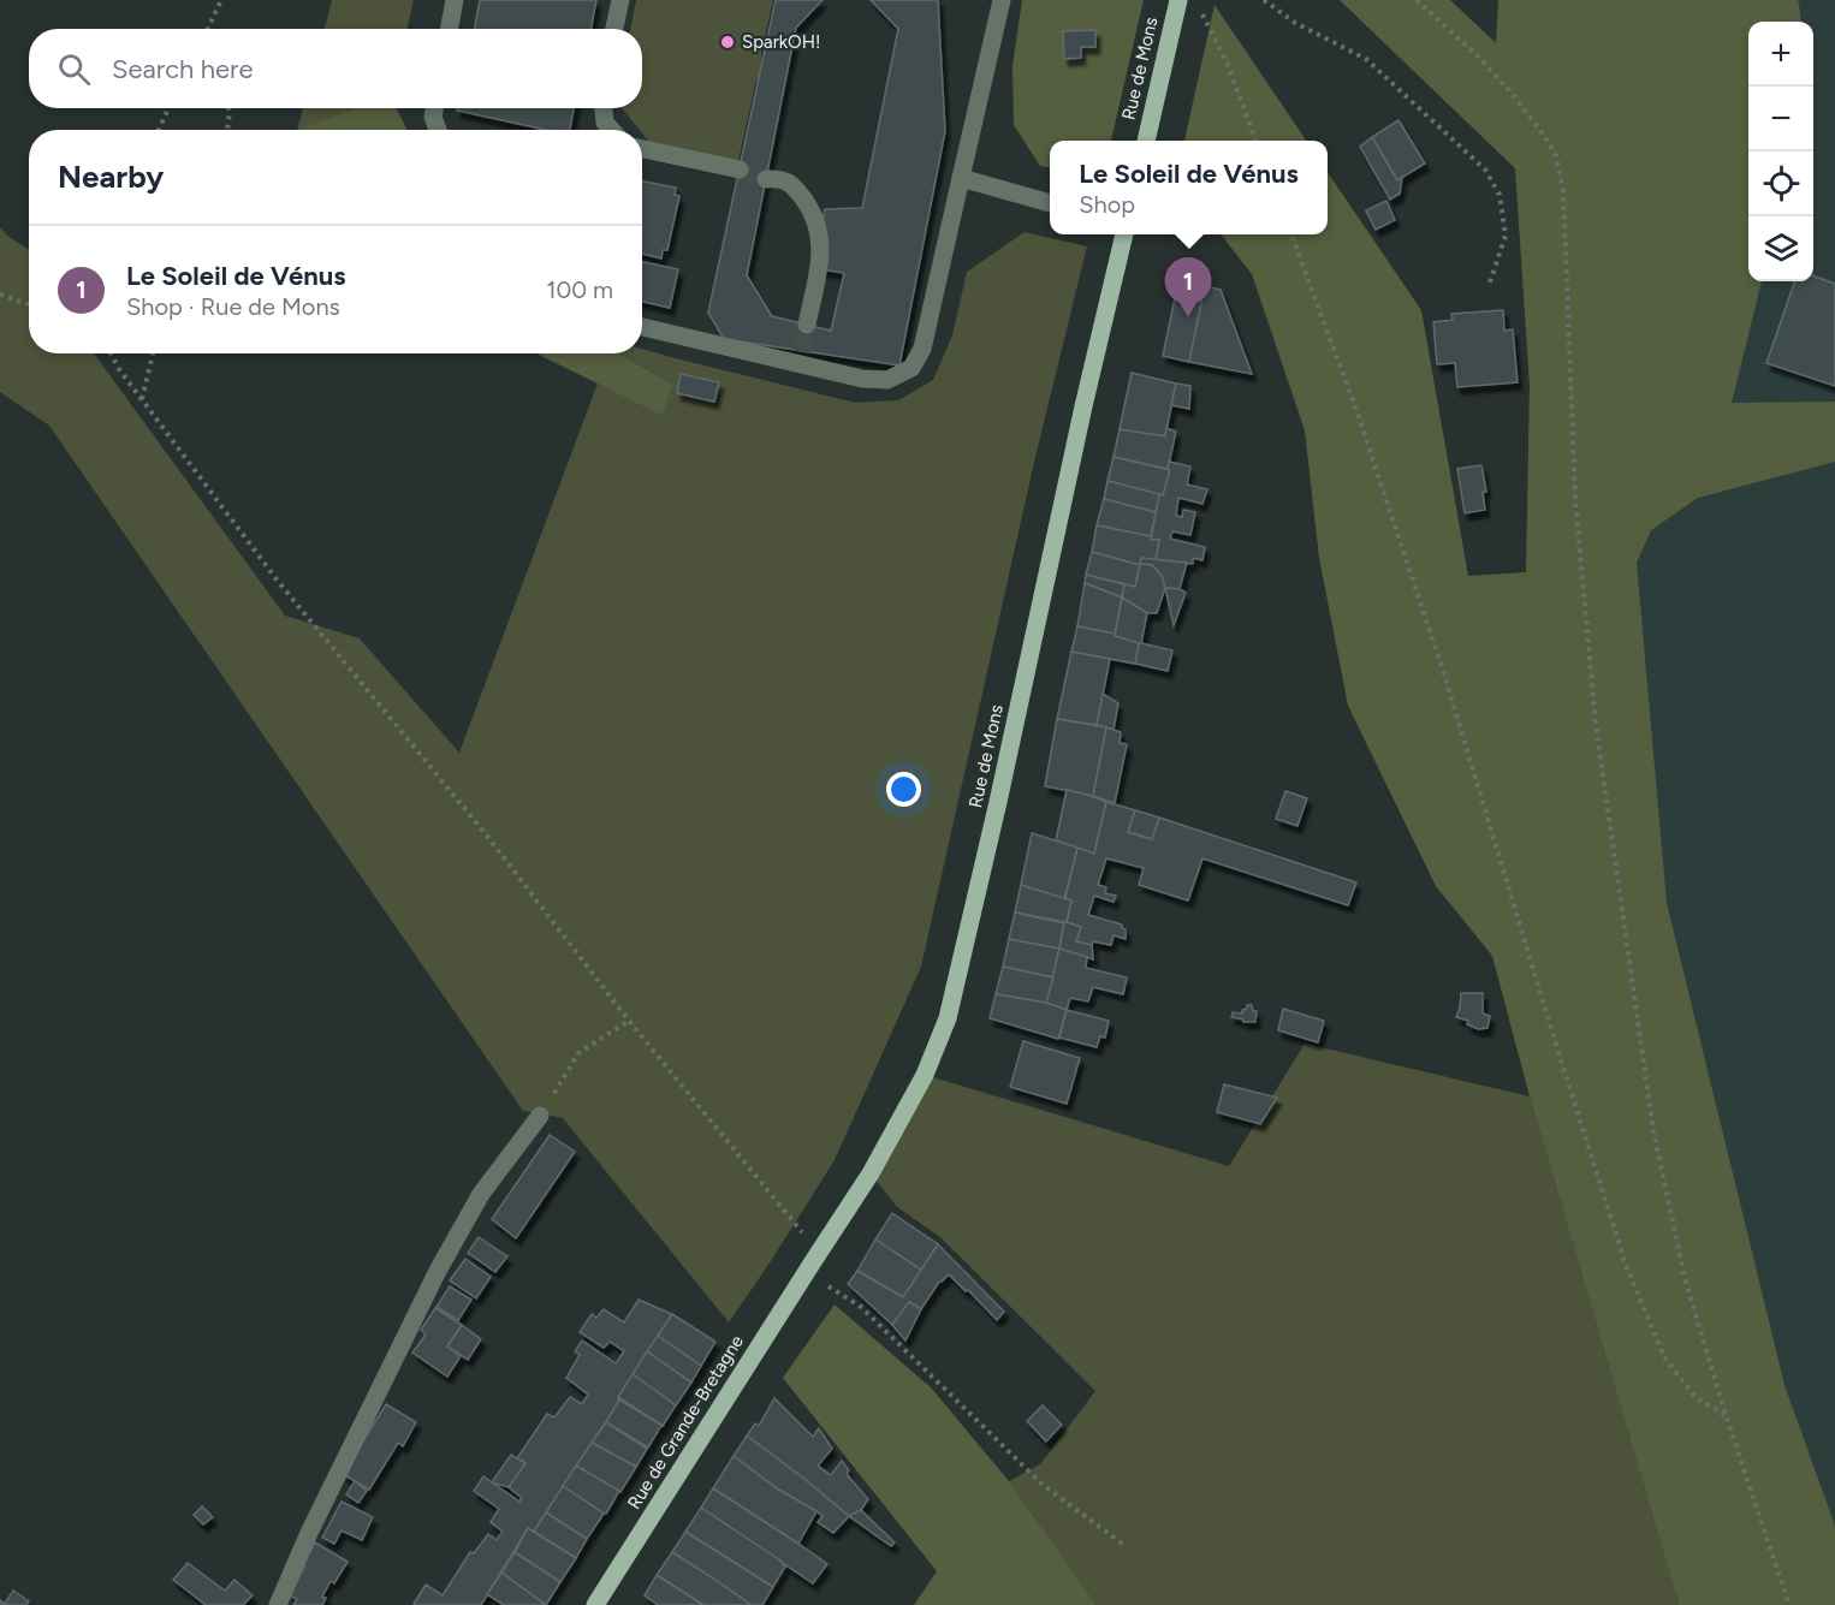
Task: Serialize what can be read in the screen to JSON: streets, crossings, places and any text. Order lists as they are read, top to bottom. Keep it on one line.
{"streets":{"main road":["Rue de Mons","Rue de Grande-Bretagne"]},"crossings":[["Rue de Mons","Rue de Grande-Bretagne"]],"places":["SparkOH!"],"page":{"map_buttons":["+","−"],"search":"Search here","heading":"Nearby","popup":["Le Soleil de Vénus","Shop"],"list":[{"mark":"1","name":"Le Soleil de Vénus","note":"Shop · Rue de Mons","value":"100 m"}],"pins":"1"}}
